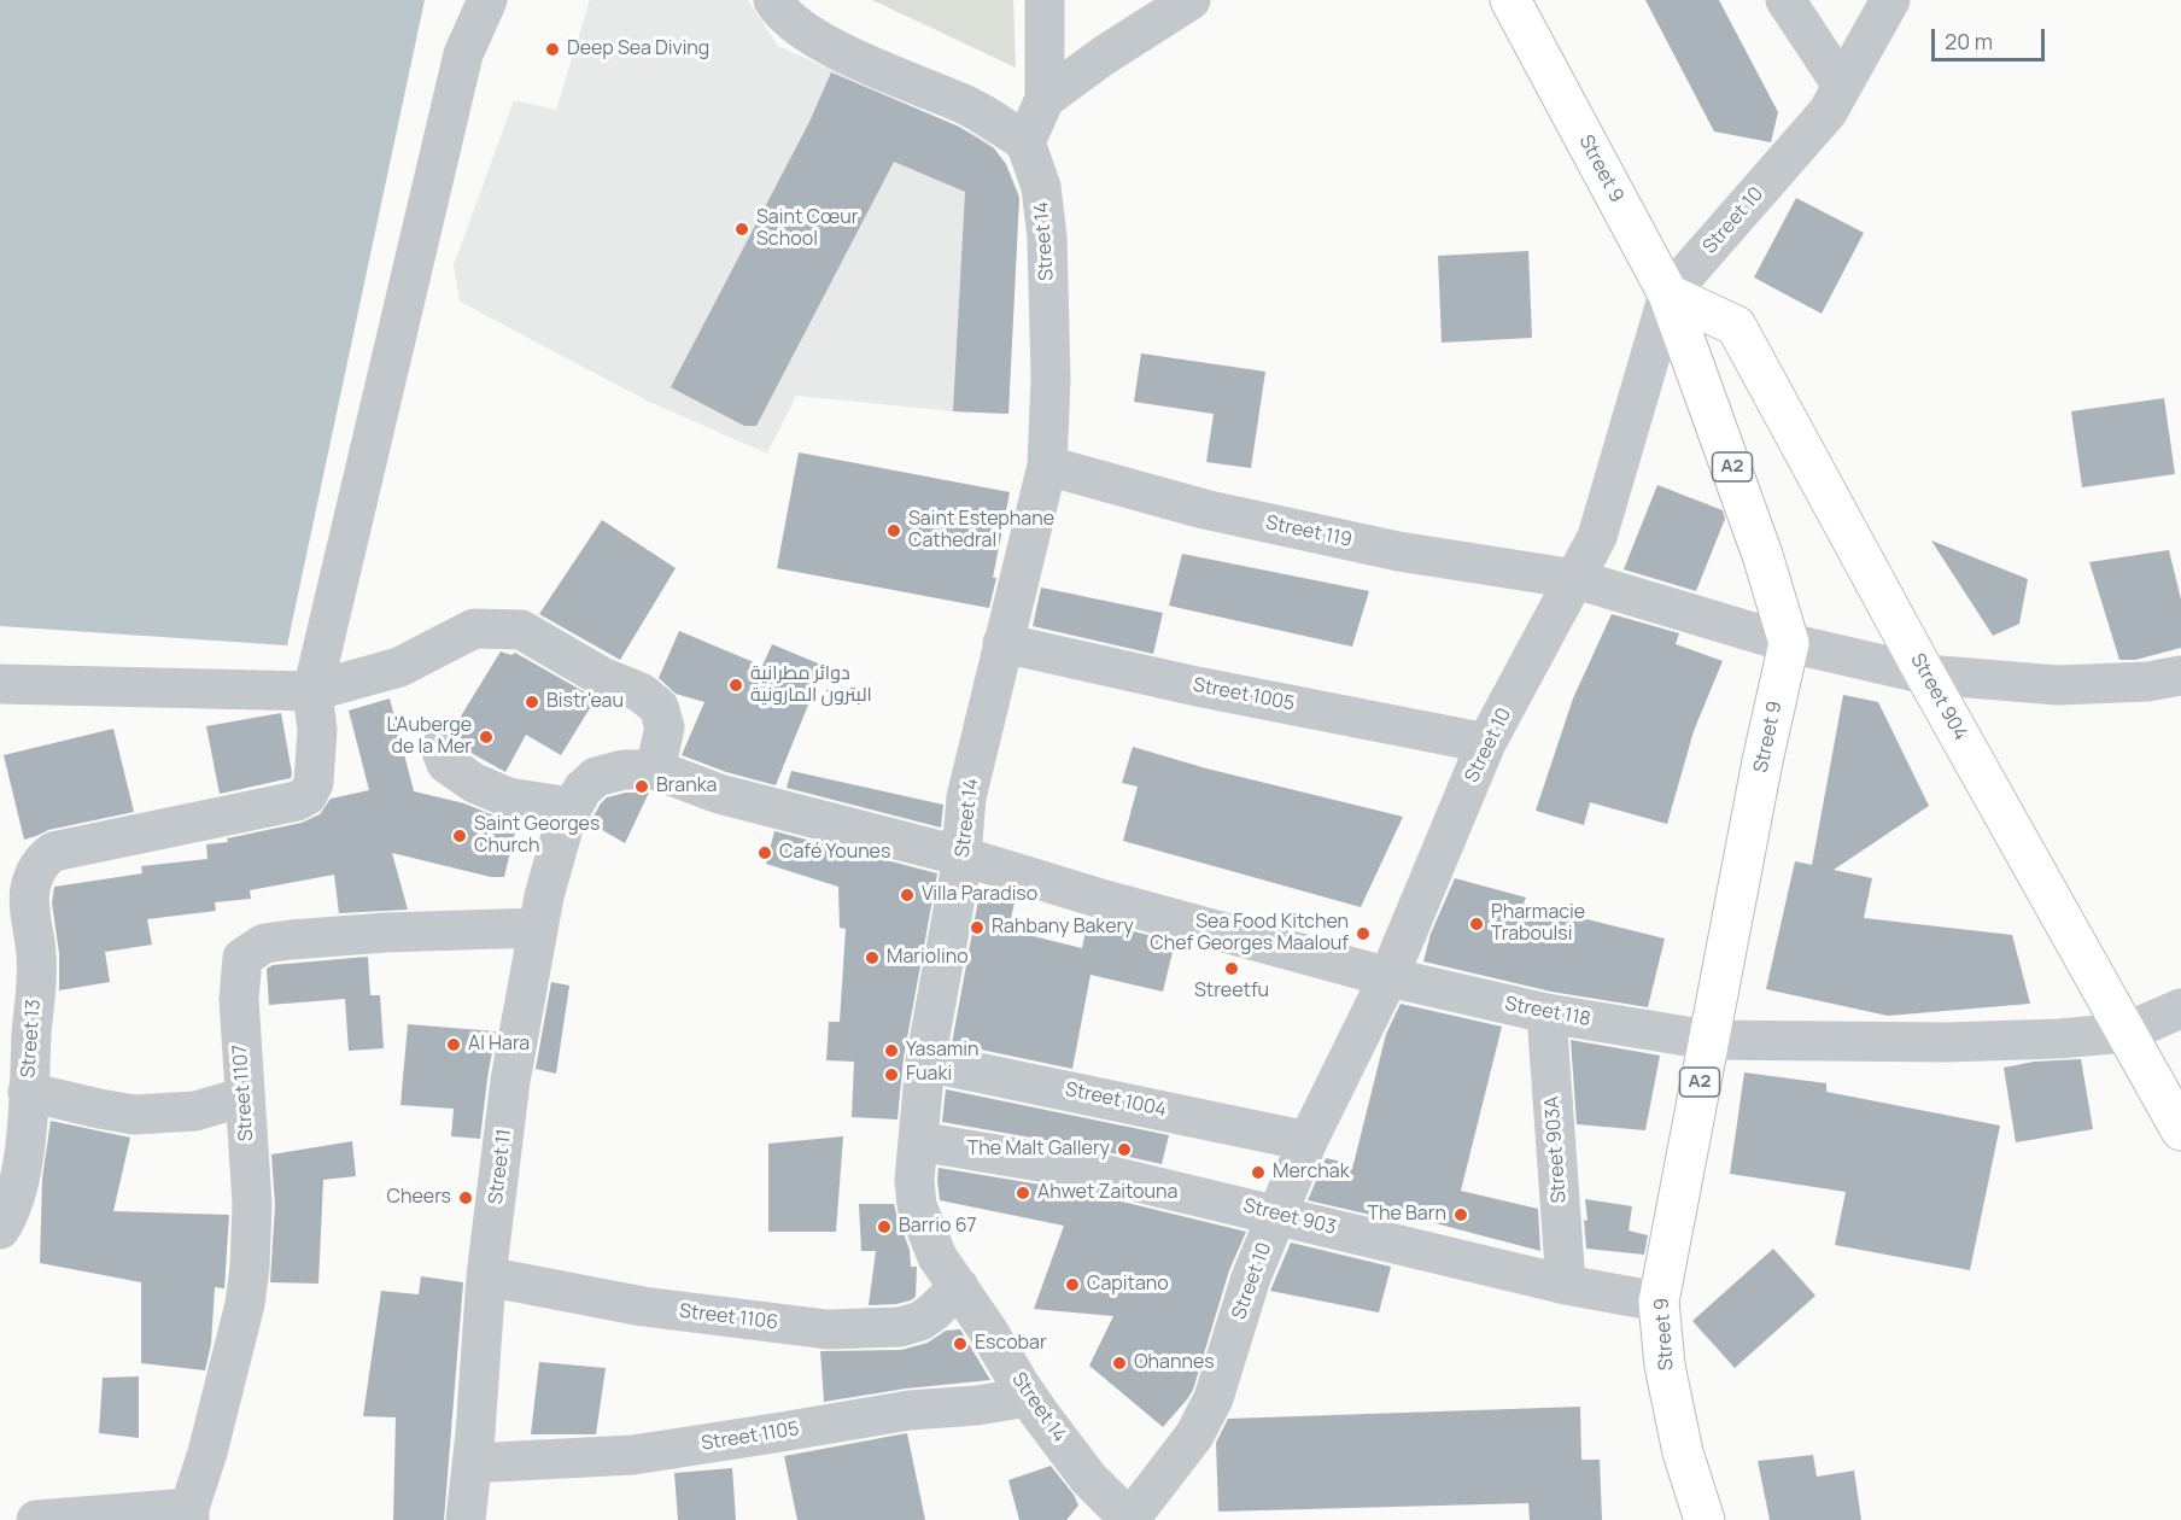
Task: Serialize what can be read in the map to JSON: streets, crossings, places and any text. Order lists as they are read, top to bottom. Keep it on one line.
{"streets":{"main road":["Street 9","A2","Street 904"],"street":["Street 10","Street 14","Street 119","Street 1005","Street 118","Street 13","Street 1107","Street 1004","Street 903A","Street 11","Street 903","Street 1106","Street 1105"]},"crossings":[["Street 9","Street 10"],["Street 9","Street 119"],["Street 9","Street 904"],["Street 9","Street 118"],["Street 9","Street 903"],["Street 10","Street 14"],["Street 10","Street 119"],["Street 10","Street 1005"],["Street 10","Street 904"],["Street 10","Street 118"],["Street 10","Street 1004"],["Street 10","Street 903"],["Street 14","Street 119"],["Street 14","Street 1005"],["Street 14","Street 118"],["Street 14","Street 1004"],["Street 14","Street 903"],["Street 14","Street 1106"],["Street 14","Street 1105"],["Street 119","Street 904"],["Street 904","Street 118"],["Street 118","Street 903A"],["Street 1107","Street 11"],["Street 903A","Street 903"],["Street 11","Street 1106"],["Street 11","Street 1105"]],"places":["Deep Sea Diving","Saint Cœur School","Saint Estephane Cathedral","دوائر مطرانية البترون المارونية","Bistr'eau","L'Auberge de la Mer","Branka","Saint Georges Church","Café Younes","Villa Paradiso","Pharmacie Traboulsi","Rahbany Bakery","Sea Food Kitchen Chef Georges Maalouf","Mariolino","Streetfu","Al Hara","Yasamin","Fuaki","The Malt Gallery","Merchak","Ahwet Zaitouna","Cheers","The Barn","Barrio 67","Capitano","Escobar","Ohannes"],"scale_bar":"20 m"}
